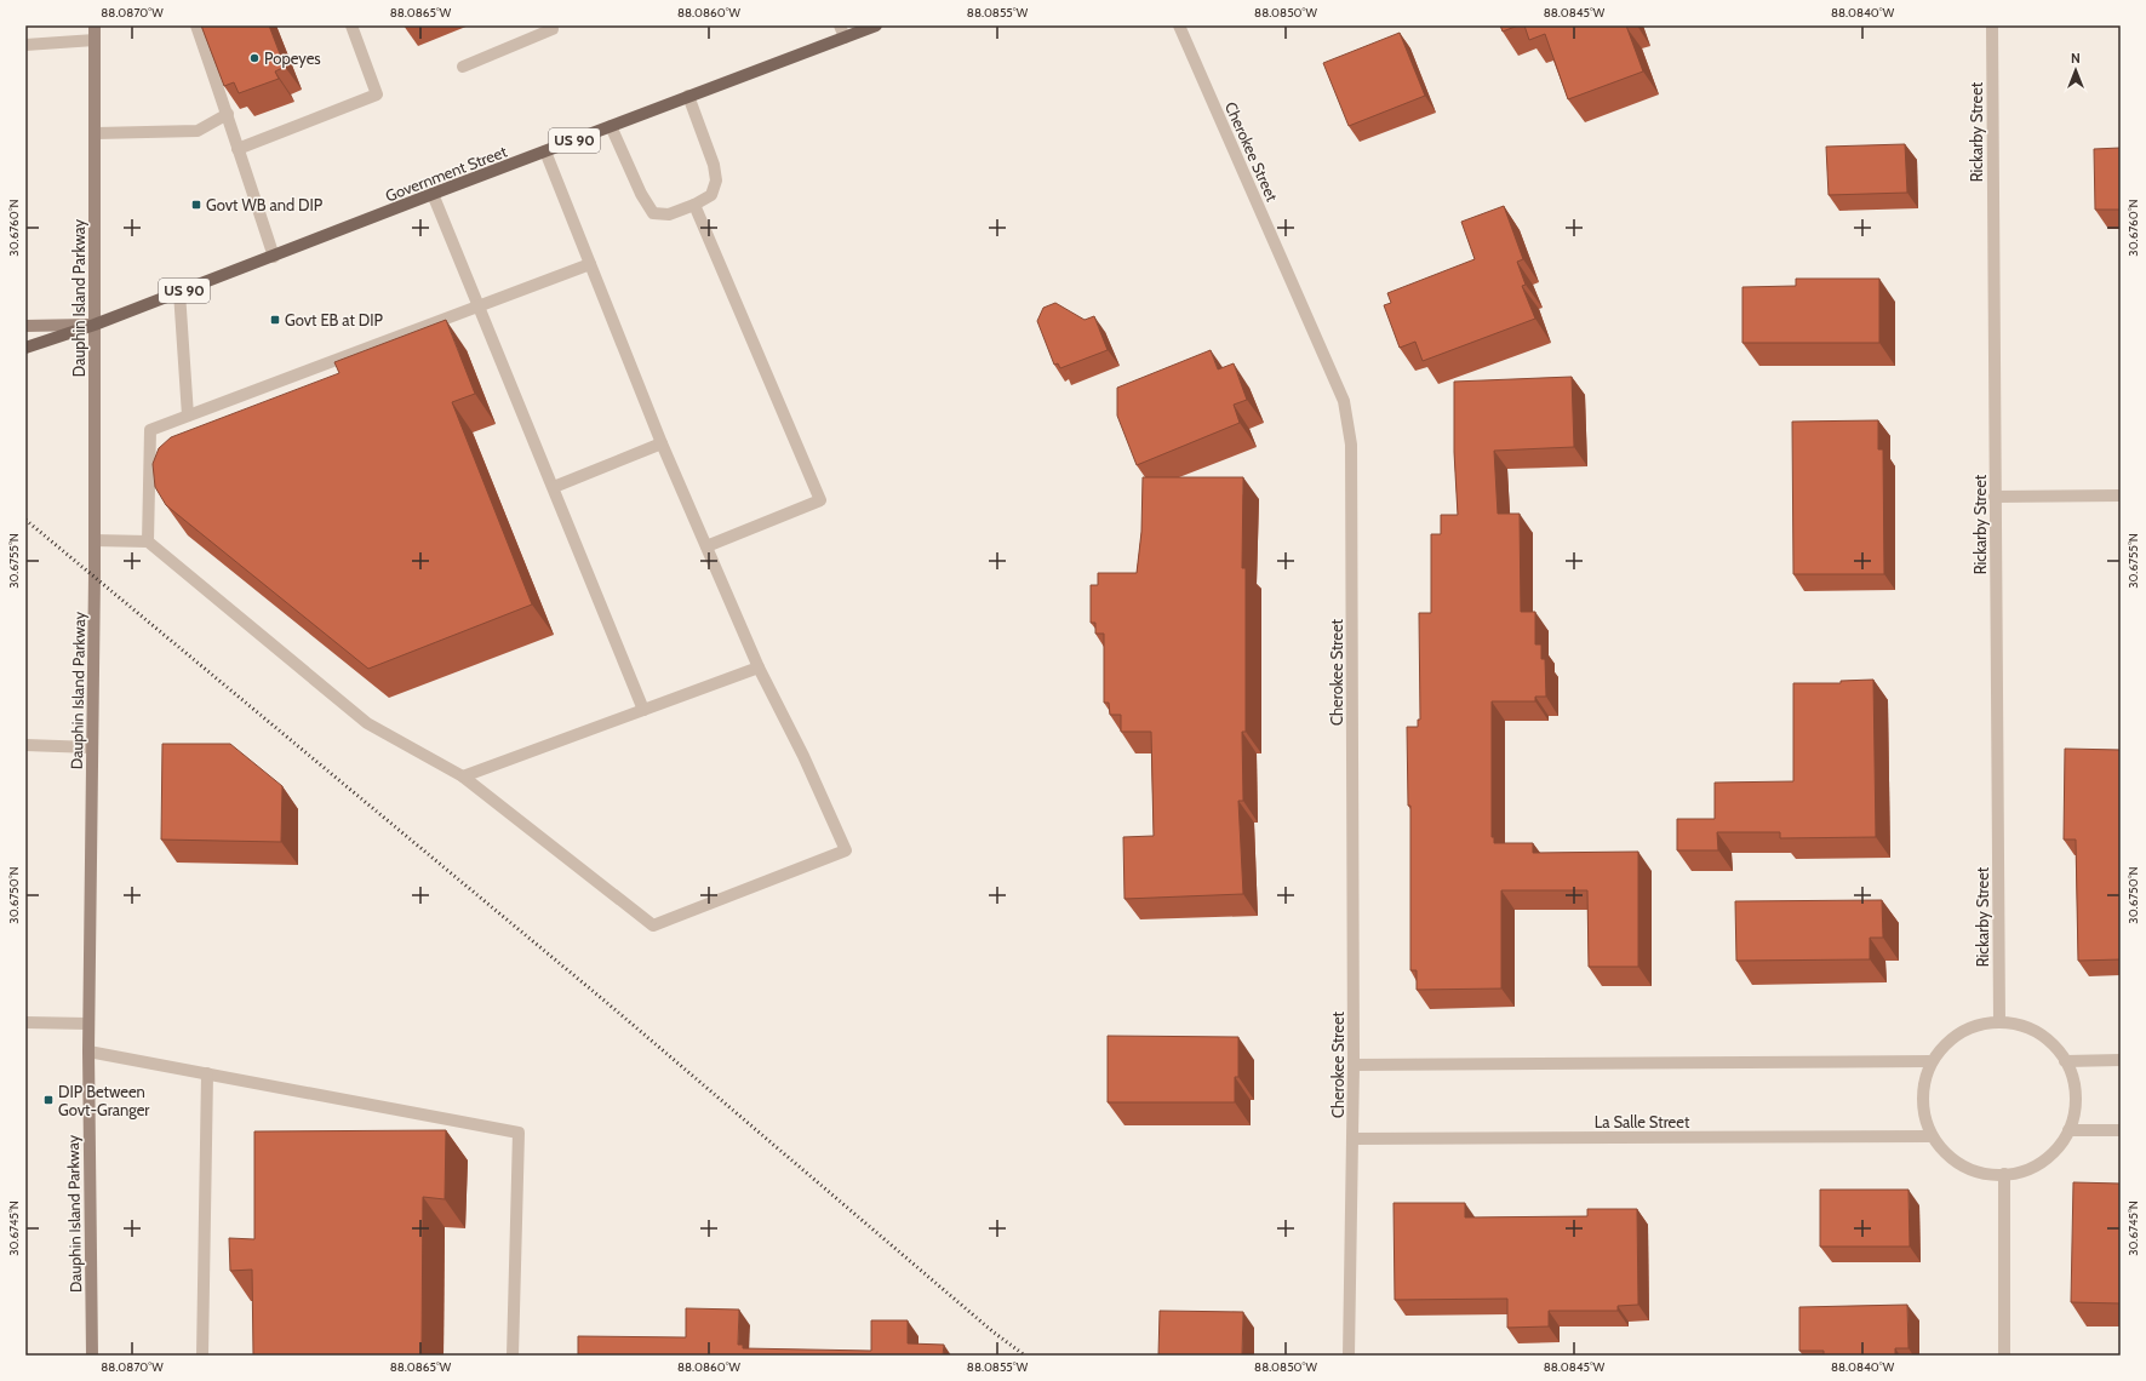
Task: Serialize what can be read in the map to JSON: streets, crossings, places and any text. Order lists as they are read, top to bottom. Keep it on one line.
{"streets":{"main road":["US 90","Government Street","Dauphin Island Parkway"],"street":["Rickarby Street","Cherokee Street","La Salle Street"]},"crossings":[["Rickarby Street","La Salle Street"],["Cherokee Street","La Salle Street"],["Government Street","Dauphin Island Parkway"]],"places":{"other":["Popeyes"],"transit":["Govt WB and DIP","Govt EB at DIP","DIP Between Govt-Granger"]},"north":"top","coordinates":["88.0870°W","88.0865°W","88.0860°W","88.0855°W","88.0850°W","88.0845°W","88.0840°W","30.6760°N","30.6755°N","30.6750°N","30.6745°N"]}
